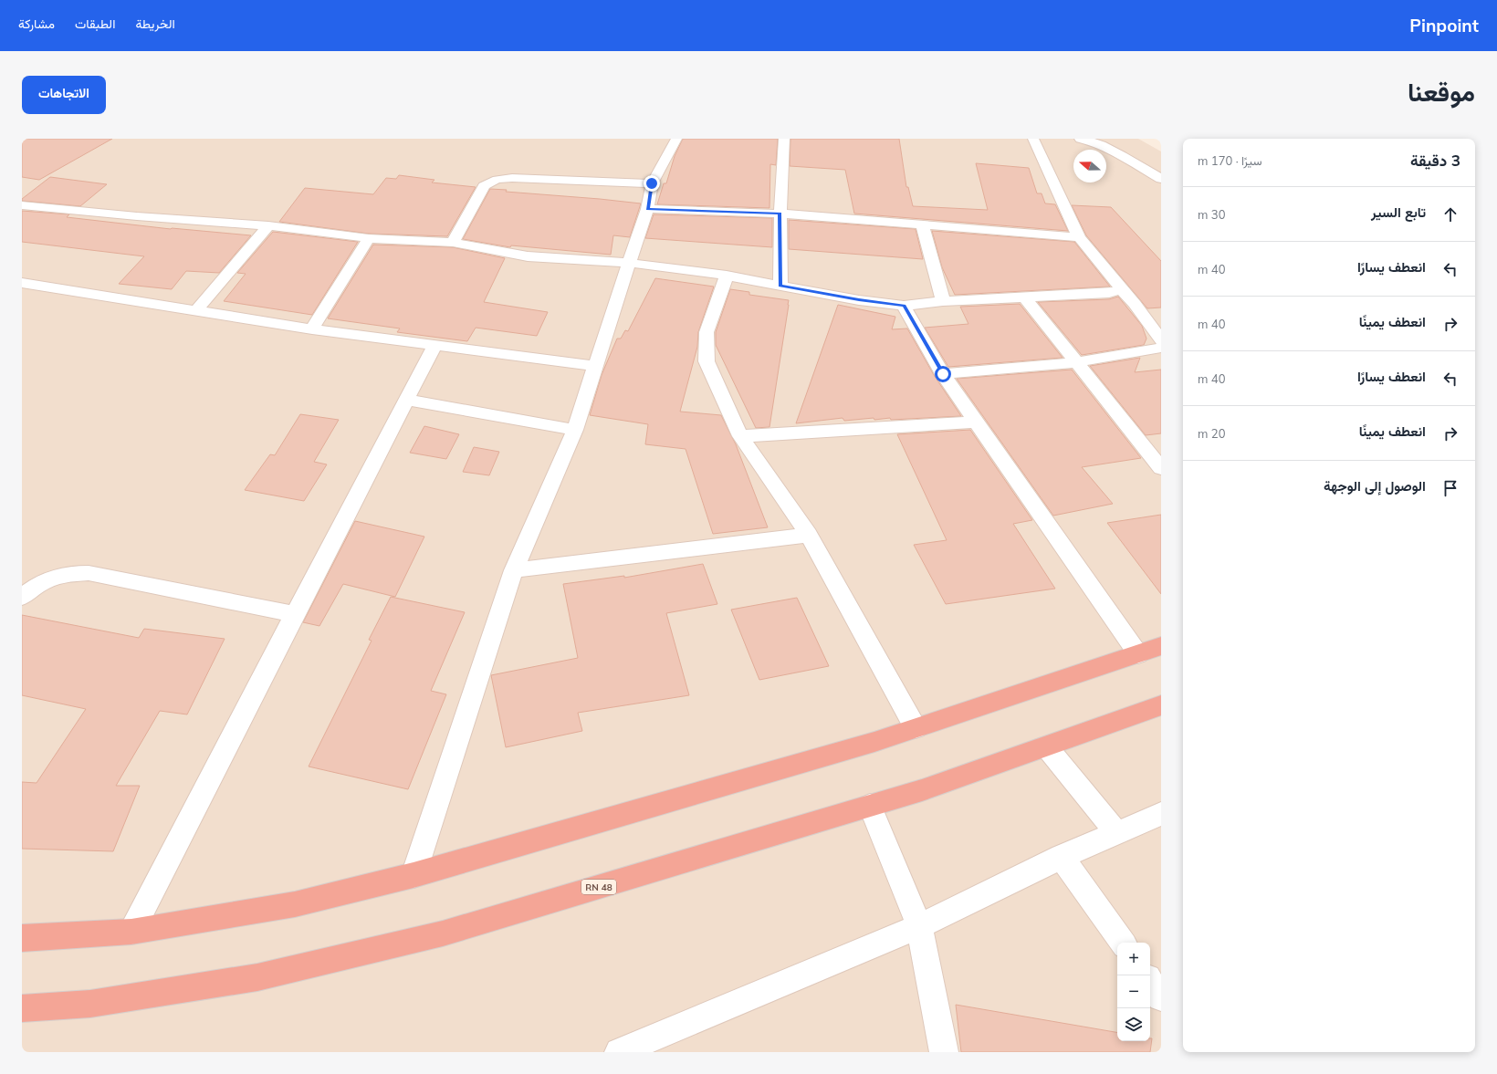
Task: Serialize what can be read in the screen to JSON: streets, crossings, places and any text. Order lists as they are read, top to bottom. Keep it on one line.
{"streets":{"highway":["RN 48"]},"north":"left","page":{"header":"Pinpoint","nav":["الخريطة","الطبقات","مشاركة"],"title":"موقعنا","buttons":"الاتجاهات","heading":["3 دقيقة","سيرًا · 170 m"],"list":[["تابع السير","30 m"],["انعطف يسارًا","40 m"],["انعطف يمينًا","40 m"],["انعطف يسارًا","40 m"],["انعطف يمينًا","20 m"],"الوصول إلى الوجهة"],"map_buttons":["+","−"]}}
